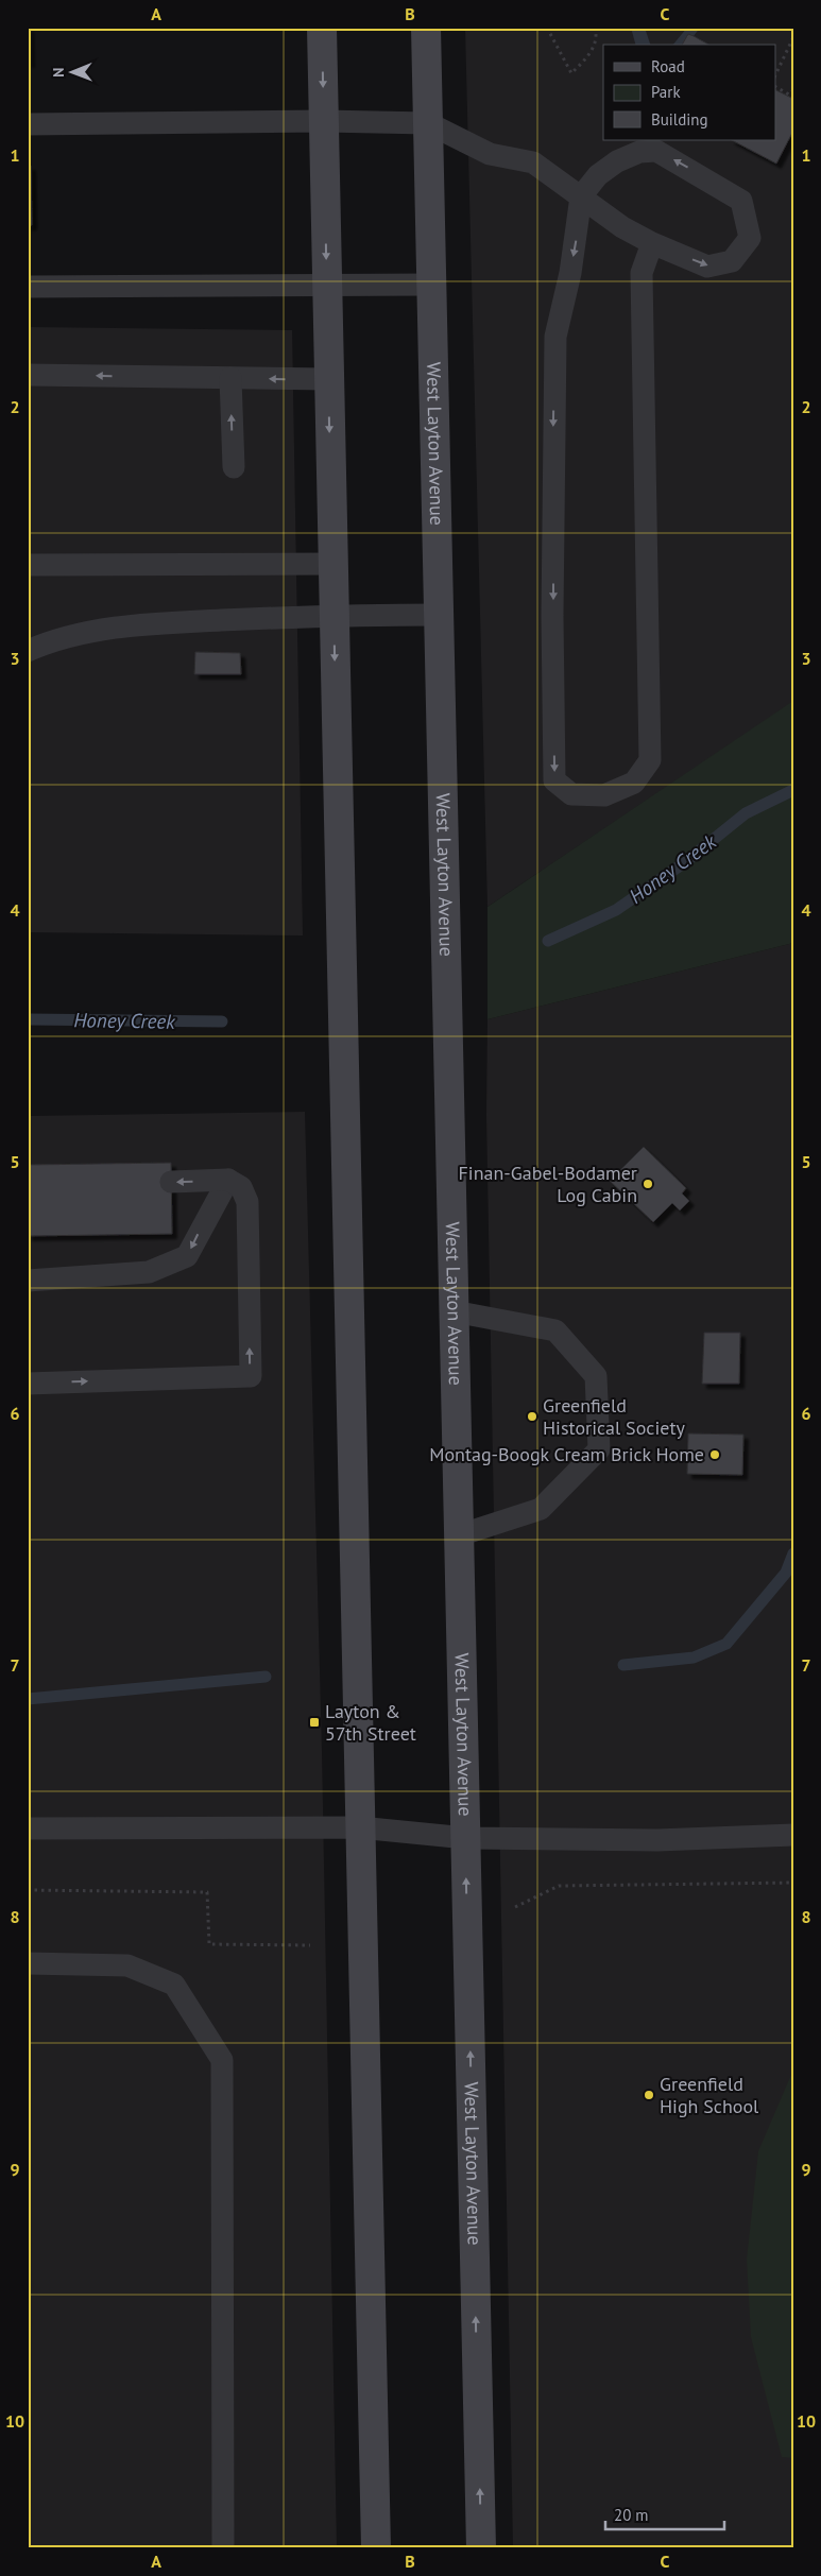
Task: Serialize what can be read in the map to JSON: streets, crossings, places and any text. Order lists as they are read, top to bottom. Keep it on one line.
{"streets":{"main road":["West Layton Avenue"]},"water":["Honey Creek"],"places":{"other":["Finan-Gabel-Bodamer Log Cabin","Greenfield Historical Society","Montag-Boogk Cream Brick Home","Greenfield High School"],"transit":["Layton & 57th Street"]},"legend":["Road","Park","Building"],"scale_bar":"20 m","north":"left","grid":{"columns":["A","B","C"],"rows":["1","2","3","4","5","6","7","8","9","10"]}}
